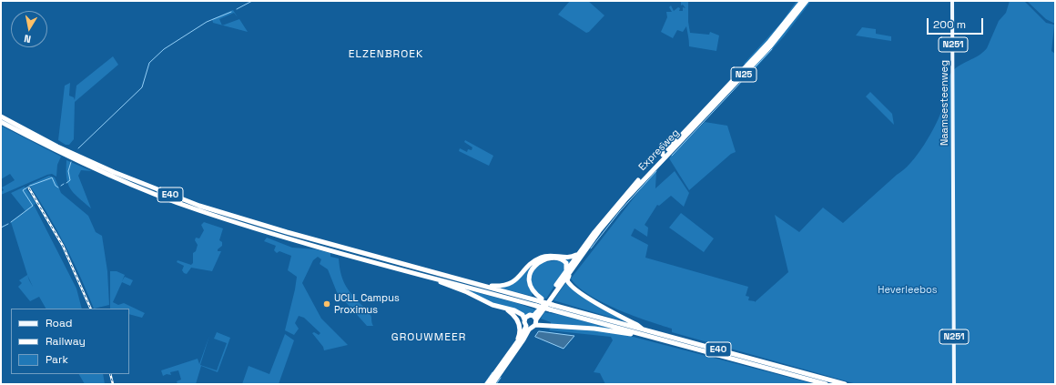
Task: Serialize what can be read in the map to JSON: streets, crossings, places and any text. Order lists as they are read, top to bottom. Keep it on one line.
{"streets":{"highway":["N25","Expresweg","E40"],"main road":["N251","Naamsesteenweg"]},"crossings":[["N25","Expresweg"]],"districts":["ELZENBROEK","GROUWMEER"],"parks":["Heverleebos"],"places":["UCLL Campus Proximus"],"legend":["Road","Railway","Park"],"scale_bar":"200 m","north":"bottom"}
